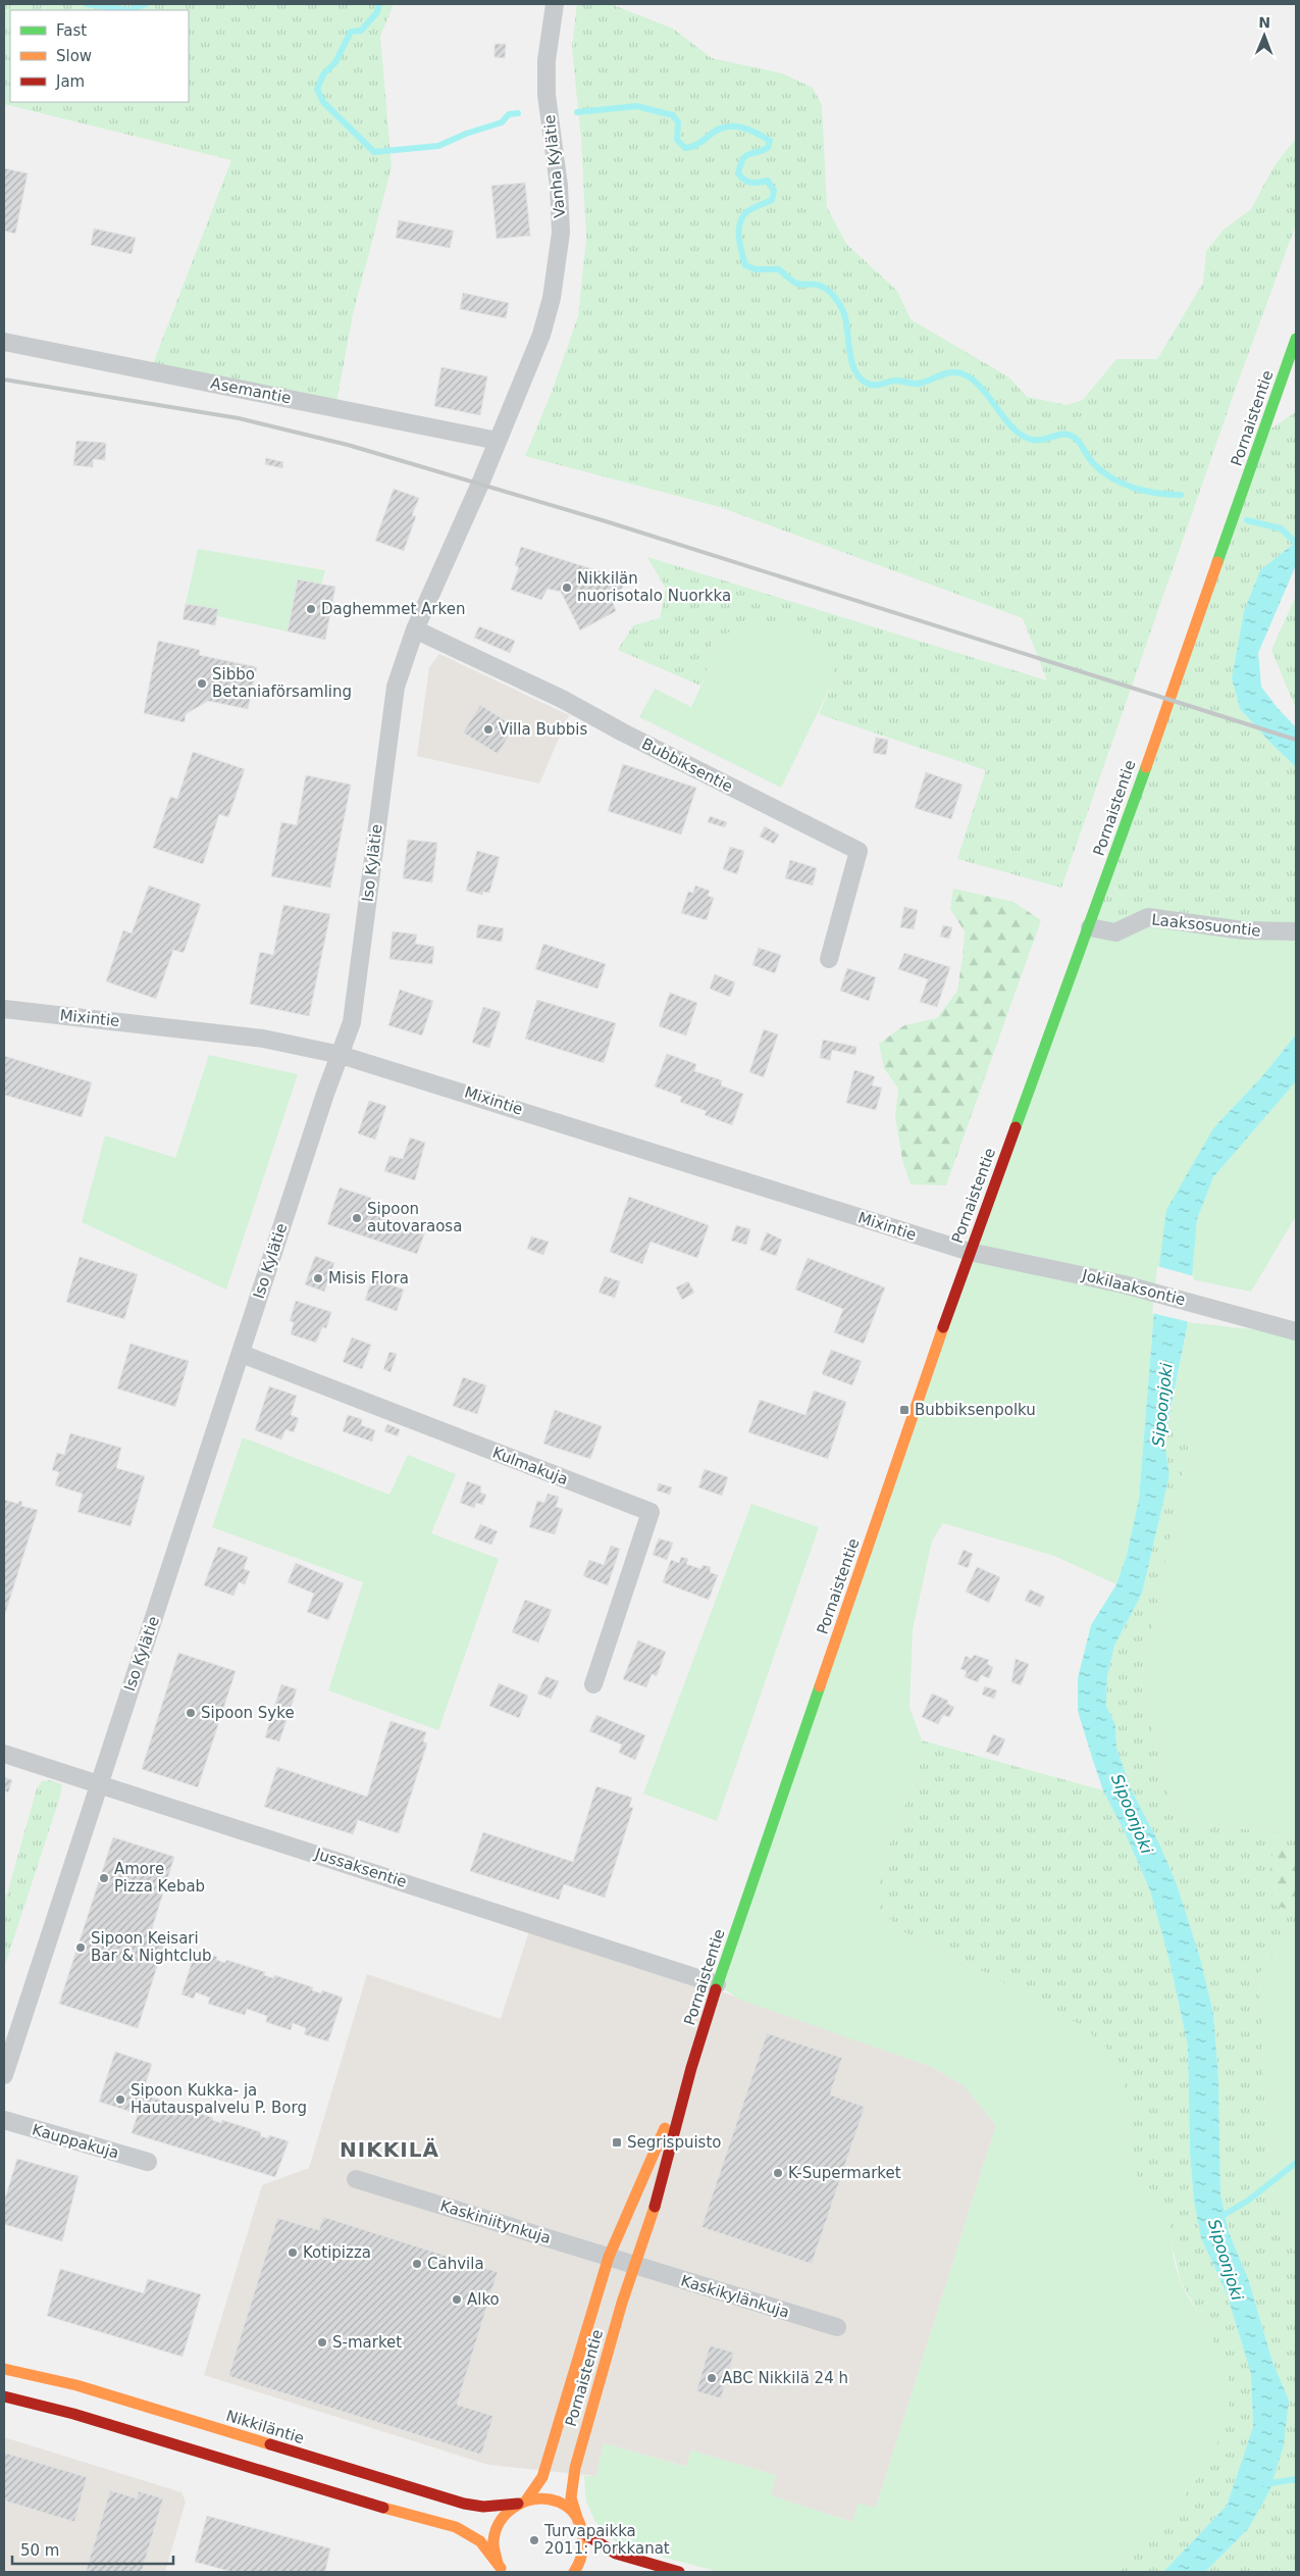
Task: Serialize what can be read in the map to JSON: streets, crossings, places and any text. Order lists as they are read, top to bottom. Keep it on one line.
{"streets":{"street":["Vanha Kylätie","Asemantie","Pornaistentie","Bubbiksentie","Iso Kylätie","Laaksosuontie","Mixintie","Jokilaaksontie","Kulmakuja","Jussaksentie","Kauppakuja","Kaskiniitynkuja","Kaskikylänkuja","Nikkiläntie"]},"crossings":[["Vanha Kylätie","Asemantie"],["Vanha Kylätie","Iso Kylätie"],["Asemantie","Iso Kylätie"],["Pornaistentie","Laaksosuontie"],["Pornaistentie","Mixintie"],["Pornaistentie","Jokilaaksontie"],["Pornaistentie","Jussaksentie"],["Pornaistentie","Kaskiniitynkuja"],["Pornaistentie","Kaskikylänkuja"],["Pornaistentie","Nikkiläntie"],["Bubbiksentie","Iso Kylätie"],["Iso Kylätie","Mixintie"],["Iso Kylätie","Kulmakuja"],["Iso Kylätie","Jussaksentie"],["Mixintie","Jokilaaksontie"],["Kaskiniitynkuja","Kaskikylänkuja"]],"districts":["NIKKILÄ"],"water":["Sipoonjoki"],"places":{"other":["Nikkilän nuorisotalo Nuorkka","Daghemmet Arken","Sibbo Betaniaförsamling","Villa Bubbis","Sipoon autovaraosa","Misis Flora","Sipoon Syke","Amore Pizza Kebab","Sipoon Keisari Bar & Nightclub","Sipoon Kukka- ja Hautauspalvelu P. Borg","K-Supermarket","Kotipizza","Cahvila","Alko","S-market","ABC Nikkilä 24 h","Turvapaikka 2011: Porkkanat"],"transit":["Bubbiksenpolku","Segrispuisto"]},"legend":["Fast","Slow","Jam"],"scale_bar":"50 m","north":"top"}
